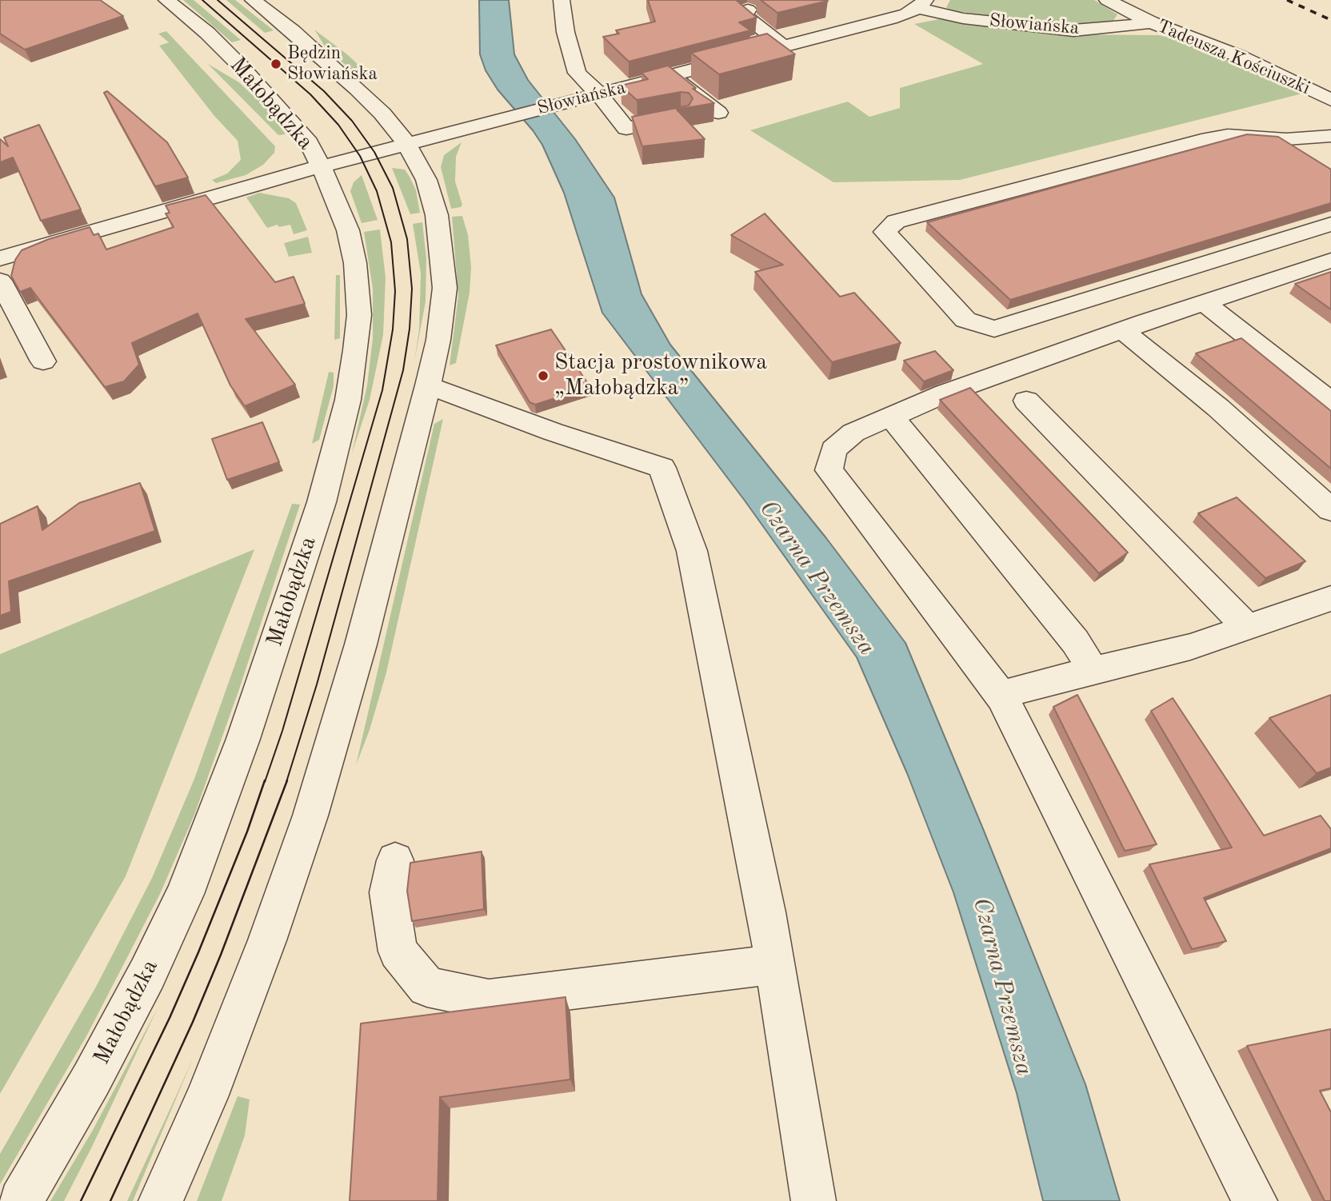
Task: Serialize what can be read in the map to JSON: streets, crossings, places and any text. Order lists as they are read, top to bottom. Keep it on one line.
{"streets":{"street":["Słowiańska","Tadeusza Kościuszki","Małobądzka"]},"crossings":[["Słowiańska","Tadeusza Kościuszki"],["Słowiańska","Małobądzka"]],"water":["Czarna Przemsza"],"places":["Będzin Słowiańska","Stacja prostownikowa „Małobądzka”"]}
